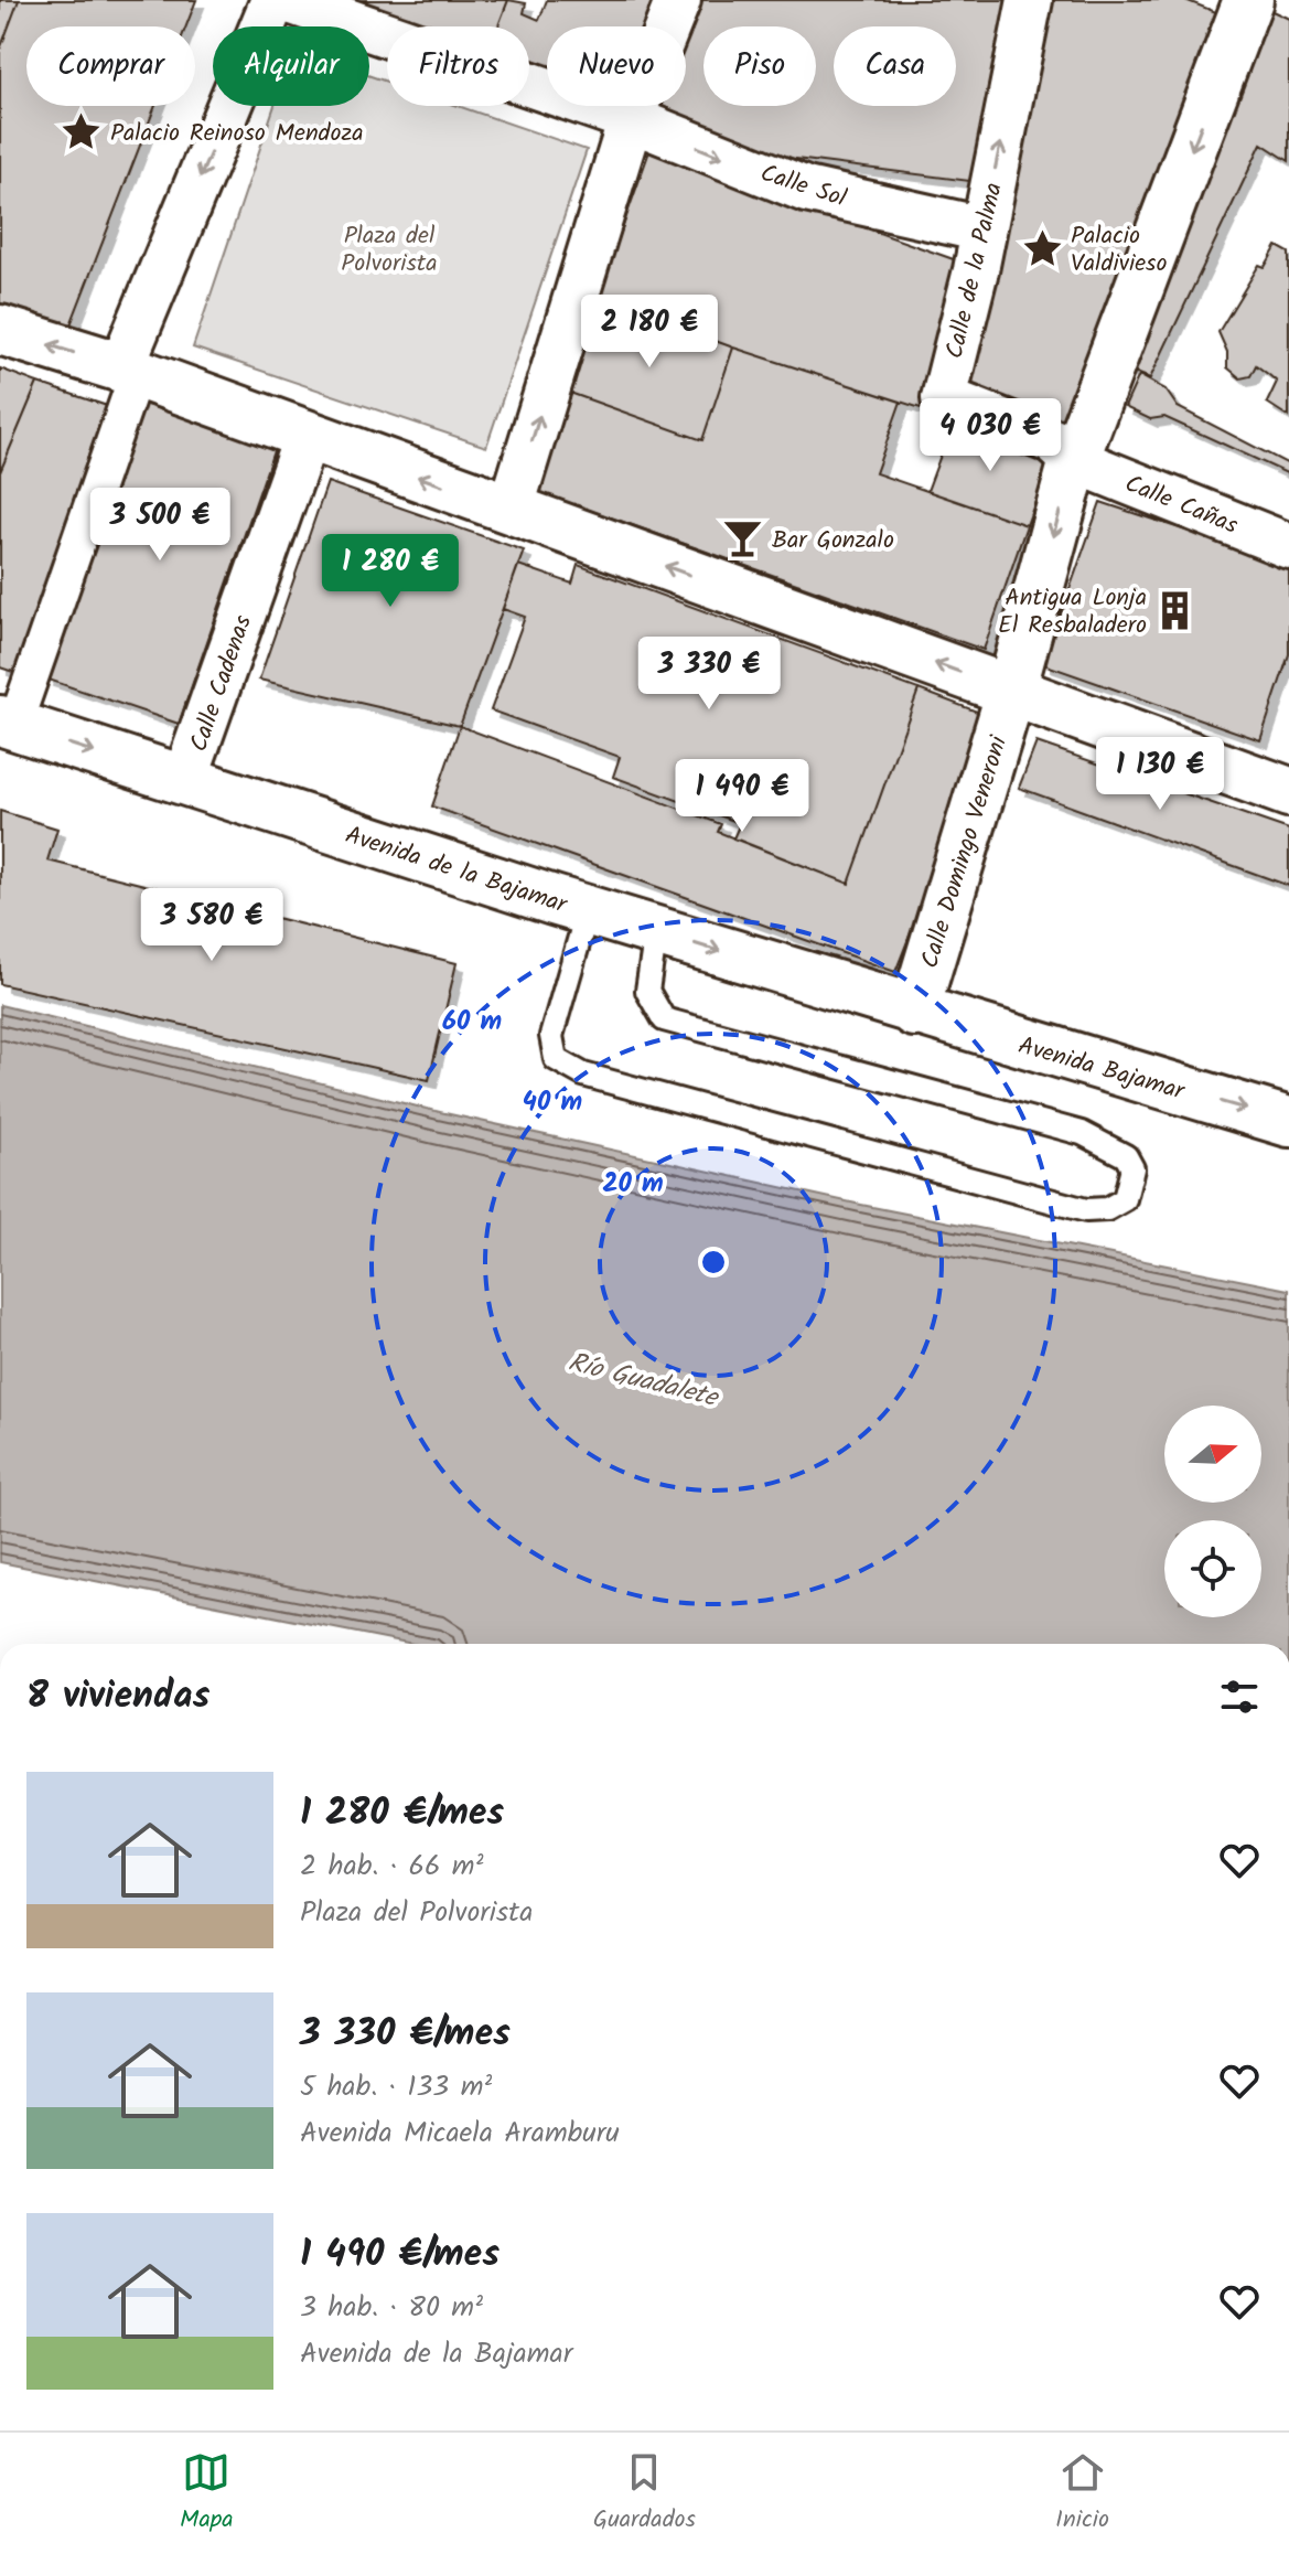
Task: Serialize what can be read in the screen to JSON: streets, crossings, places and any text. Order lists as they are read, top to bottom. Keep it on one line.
{"streets":{"street":["Calle Sol","Calle de la Palma","Calle Cañas","Calle Cadenas","Calle Domingo Veneroni","Avenida de la Bajamar","Avenida Bajamar"]},"crossings":[["Calle Sol","Calle de la Palma"],["Calle de la Palma","Calle Cañas"],["Calle de la Palma","Calle Domingo Veneroni"],["Calle Cañas","Calle Domingo Veneroni"],["Calle Cadenas","Avenida de la Bajamar"],["Calle Domingo Veneroni","Avenida de la Bajamar"],["Calle Domingo Veneroni","Avenida Bajamar"],["Avenida de la Bajamar","Avenida Bajamar"]],"one_way":["Calle Sol","Calle Domingo Veneroni"],"water":["Río Guadalete"],"parks":["Plaza del Polvorista"],"places":{"place":["Palacio Reinoso Mendoza","Palacio Valdivieso"],"bar":["Bar Gonzalo"],"building":["Antigua Lonja El Resbaladero"]},"north":"right","page":{"chip":["Comprar","Alquilar","Filtros","Nuevo","Piso","Casa"],"price":["2 180 €","4 030 €","3 500 €","1 280 €","3 330 €","1 130 €","1 490 €","3 580 €"],"heading":"8 viviendas","list":[{"name":"1 280 €/mes","note":"2 hab. · 66 m² · Plaza del Polvorista"},{"name":"3 330 €/mes","note":"5 hab. · 133 m² · Avenida Micaela Aramburu"},{"name":"1 490 €/mes","note":"3 hab. · 80 m² · Avenida de la Bajamar"}],"tabs":["Mapa","Guardados","Inicio"]},"rings":["60 m","40 m","20 m"]}
